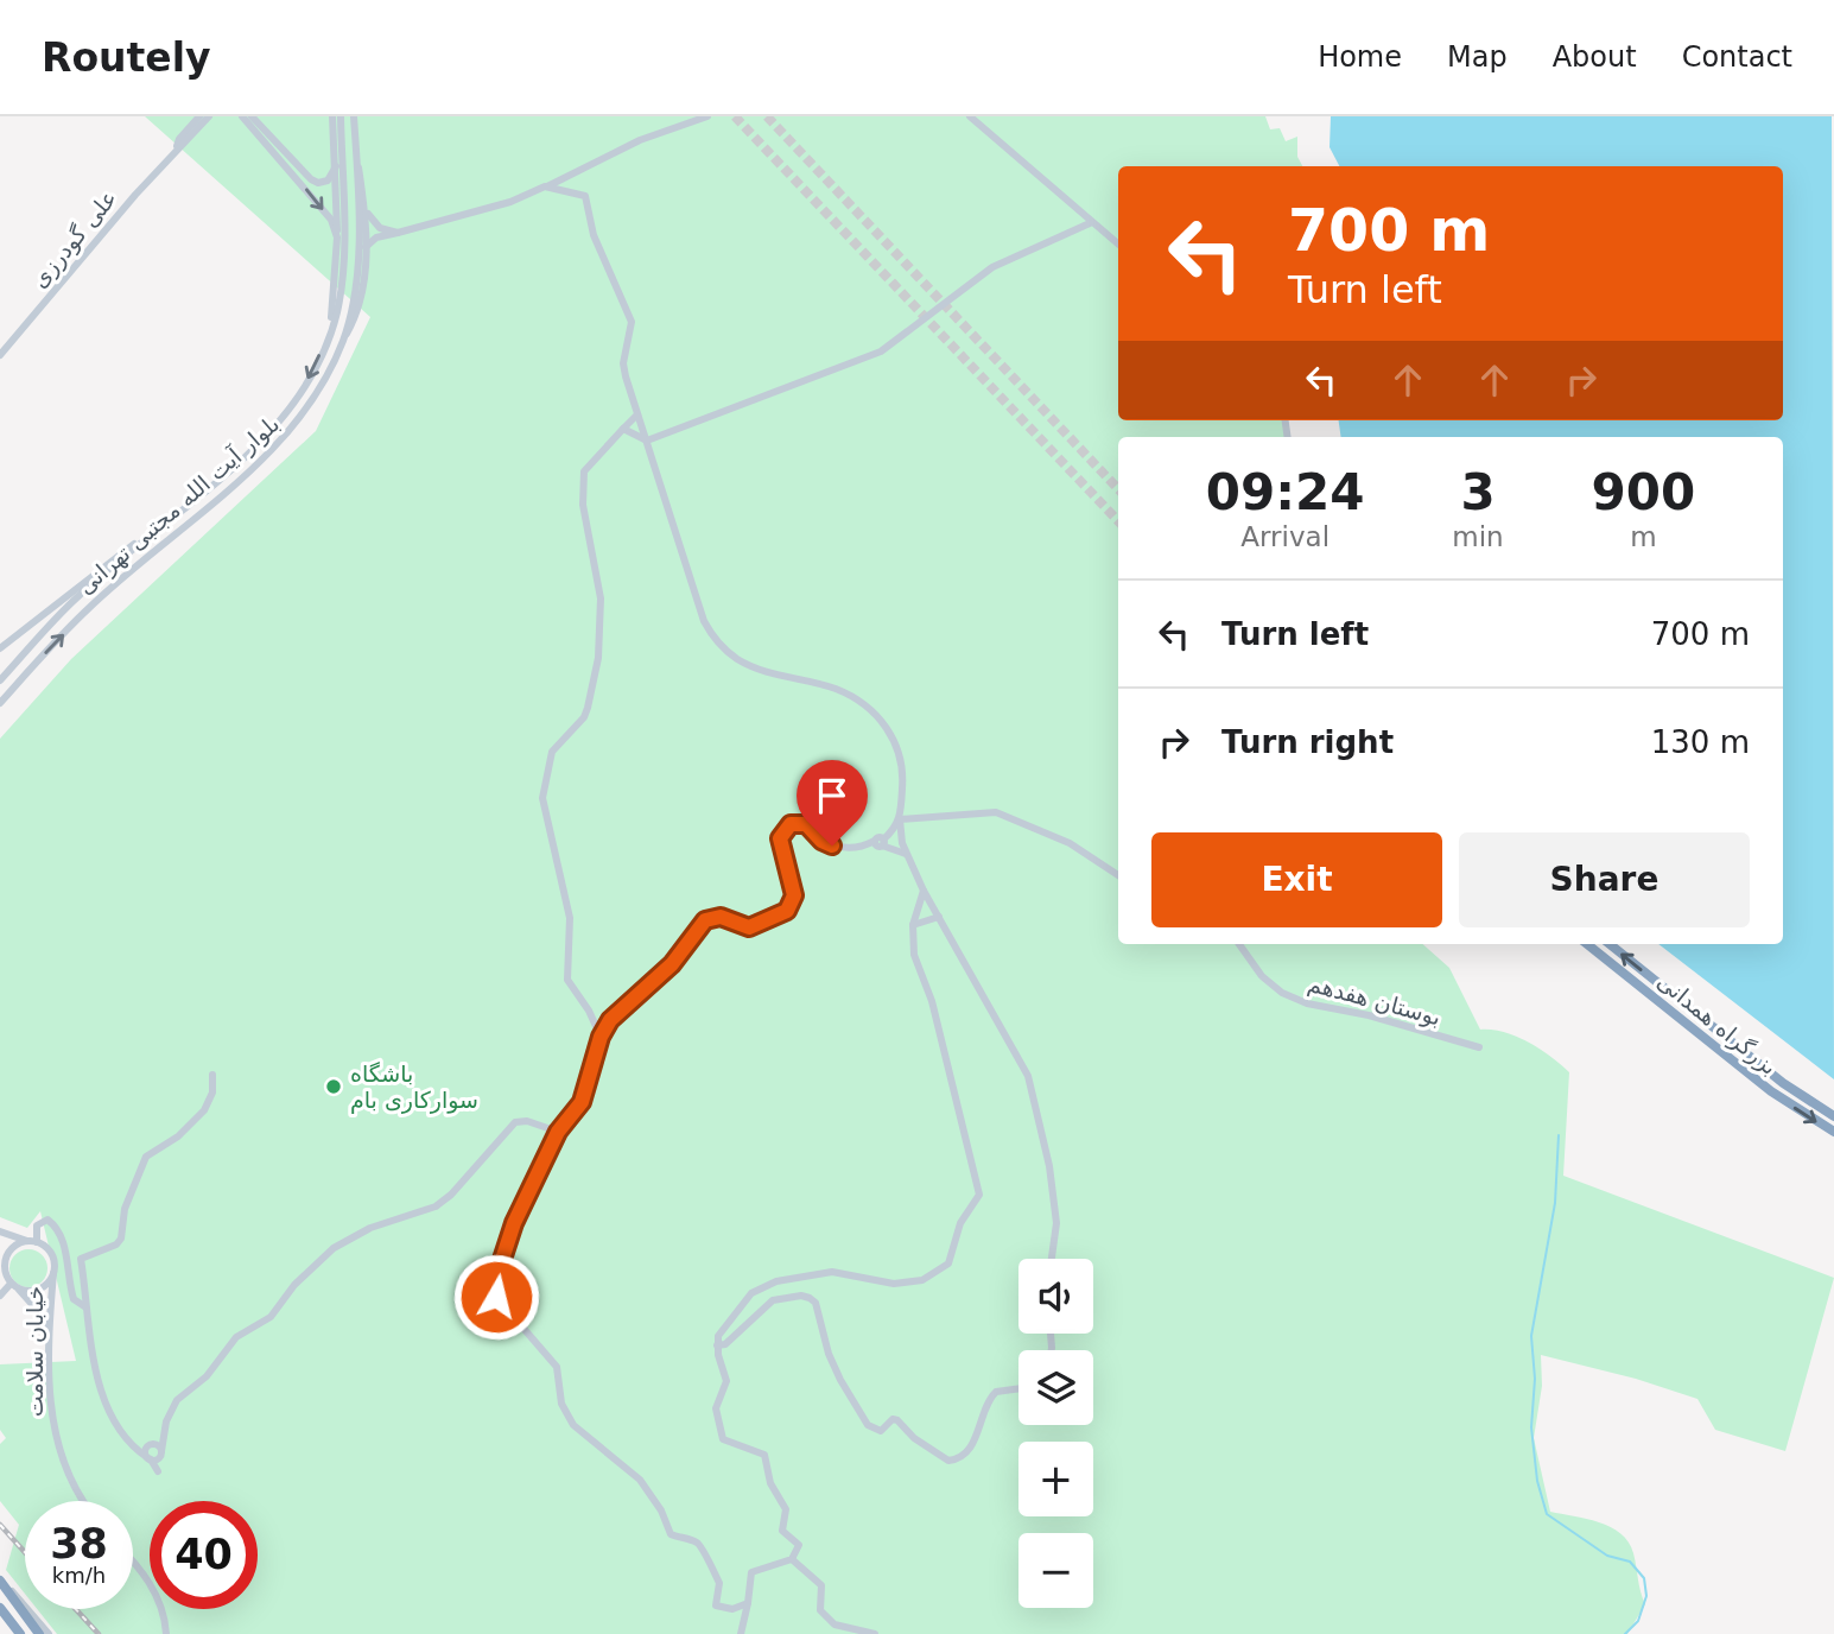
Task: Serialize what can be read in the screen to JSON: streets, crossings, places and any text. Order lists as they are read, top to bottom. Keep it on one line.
{"streets":{"highway":["بزرگراه همدانی"],"street":["علی گودرزی","بلوار آیت الله مجتبی تهرانی","بوستان هفدهم","خیابان سلامت"]},"places":["باشگاه سوارکاری بام"],"page":{"header":"Routely","nav":["Home","Map","About","Contact"],"turn":["700 m","Turn left"],"eta":["09:24","Arrival","3","min","900","m"],"list":[{"name":"Turn left","value":"700 m"},{"name":"Turn right","value":"130 m"}],"buttons":["Exit","Share"],"map_buttons":["+","−"],"speed":"38 km/h","limit":"40"}}
